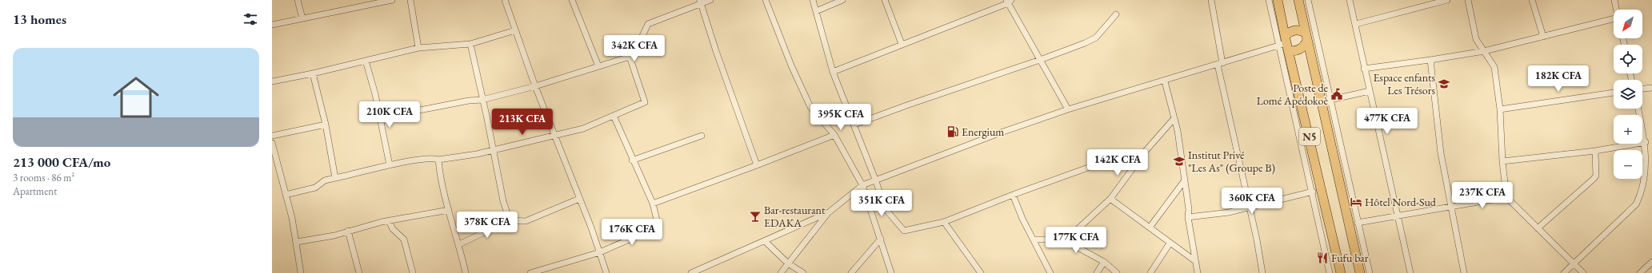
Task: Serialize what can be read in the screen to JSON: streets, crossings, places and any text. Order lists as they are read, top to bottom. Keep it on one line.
{"streets":{"highway":["N5"]},"places":{"school or university":["Espace enfants Les Trésors","Institut Privé \"Les As\" (Groupe B)"],"public building":["Poste de Lomé Apédokoè"],"fuel station":["Energium"],"hotel":["Hôtel Nord-Sud"],"bar":["Bar-restaurant EDAKA"],"restaurant":["Fufu bar"]},"north":"bottom left","page":{"heading":"13 homes","map_buttons":["+","−"],"price":["342K CFA","182K CFA","210K CFA","395K CFA","477K CFA","213K CFA","142K CFA","237K CFA","360K CFA","351K CFA","378K CFA","176K CFA","177K CFA"],"list":[{"name":"213 000 CFA/mo","note":"3 rooms · 86 m² · Apartment"}]}}
